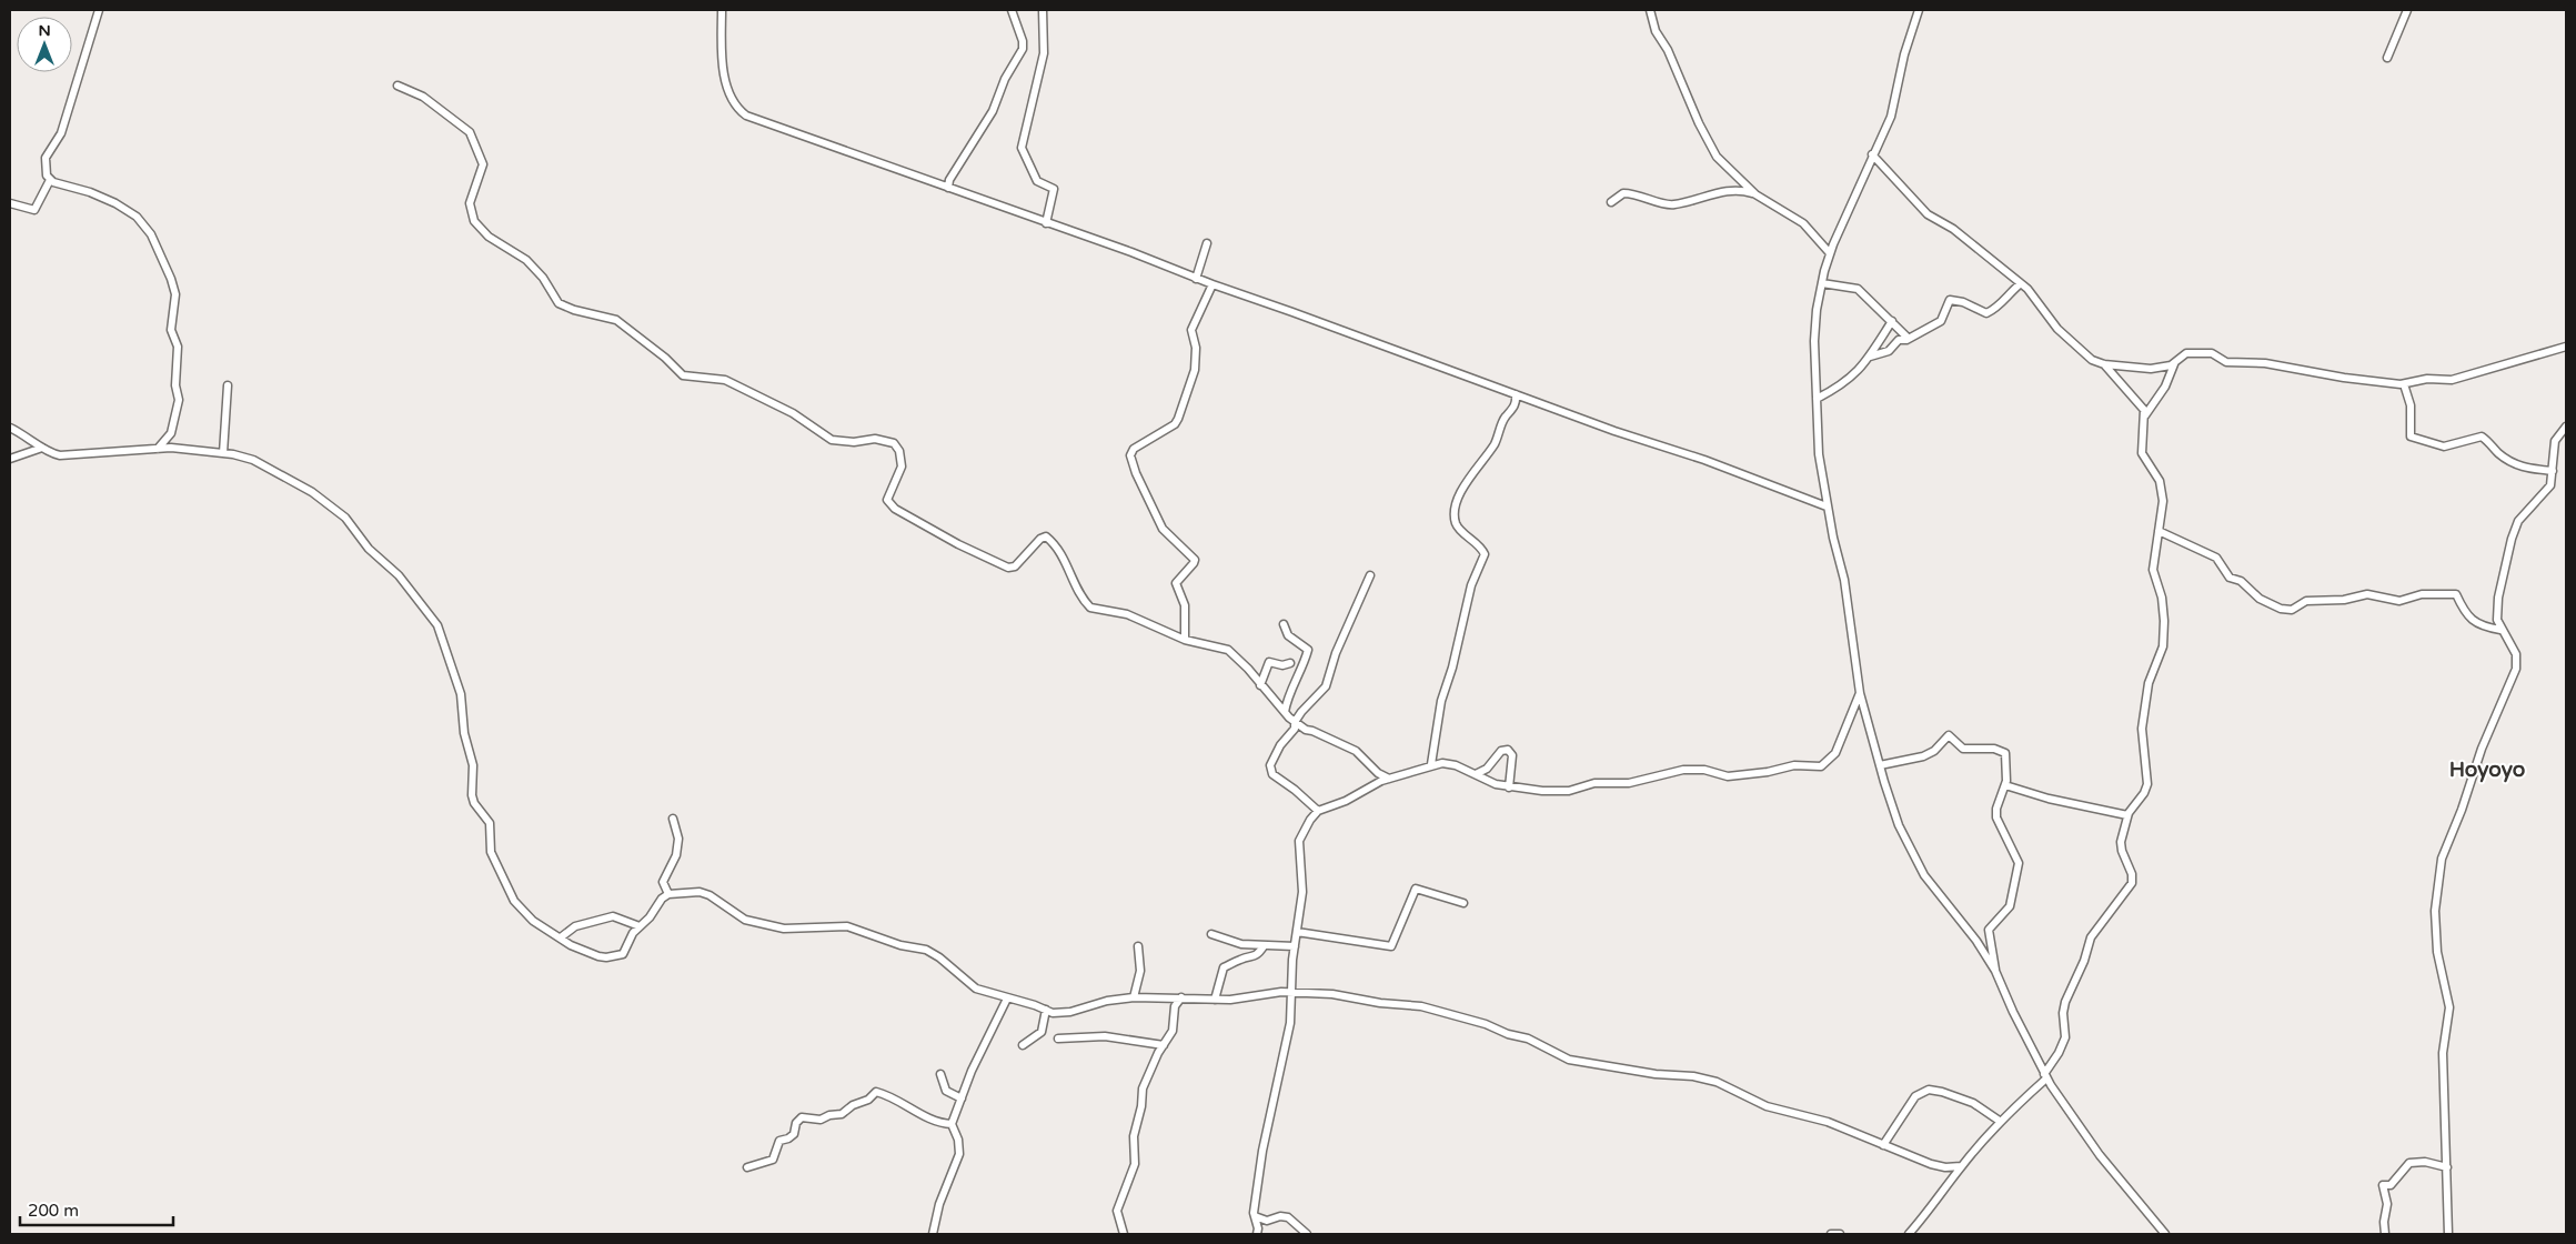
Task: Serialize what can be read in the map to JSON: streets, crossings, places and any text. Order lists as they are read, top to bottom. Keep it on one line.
{"districts":["Hoyoyo"],"scale_bar":"200 m","north":"top"}
